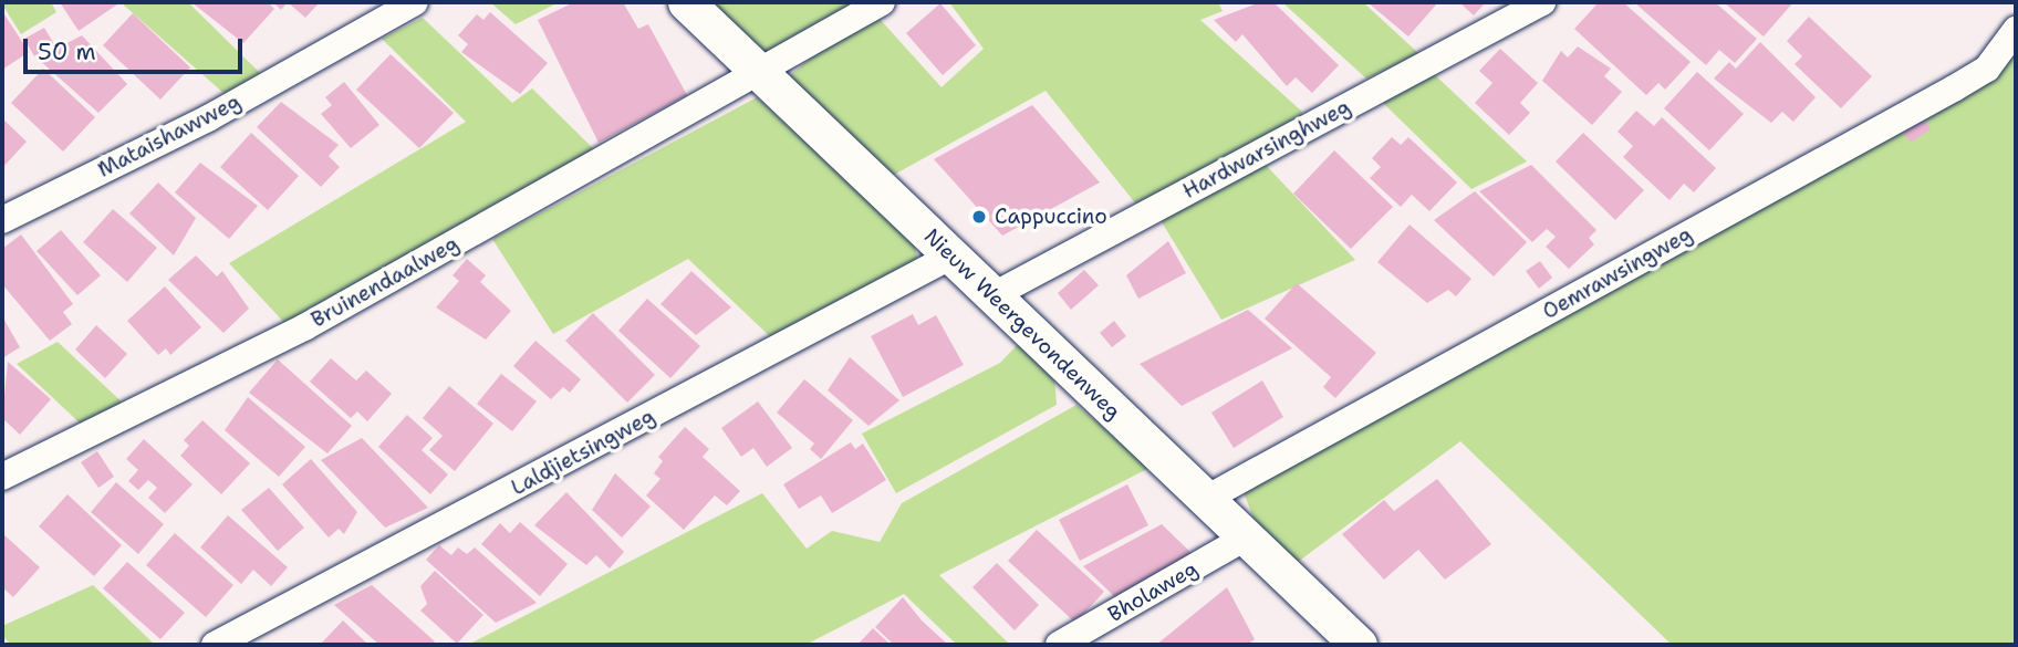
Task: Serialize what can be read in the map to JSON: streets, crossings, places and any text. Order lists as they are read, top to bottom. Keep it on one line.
{"streets":{"street":["Mataishawweg","Hardwarsinghweg","Oemrawsingweg","Bruinendaalweg","Nieuw Weergevondenweg","Laldjietsingweg","Bholaweg"]},"crossings":[["Hardwarsinghweg","Nieuw Weergevondenweg"],["Oemrawsingweg","Nieuw Weergevondenweg"],["Bruinendaalweg","Nieuw Weergevondenweg"],["Nieuw Weergevondenweg","Laldjietsingweg"],["Nieuw Weergevondenweg","Bholaweg"]],"places":["Cappuccino"],"scale_bar":"50 m"}
